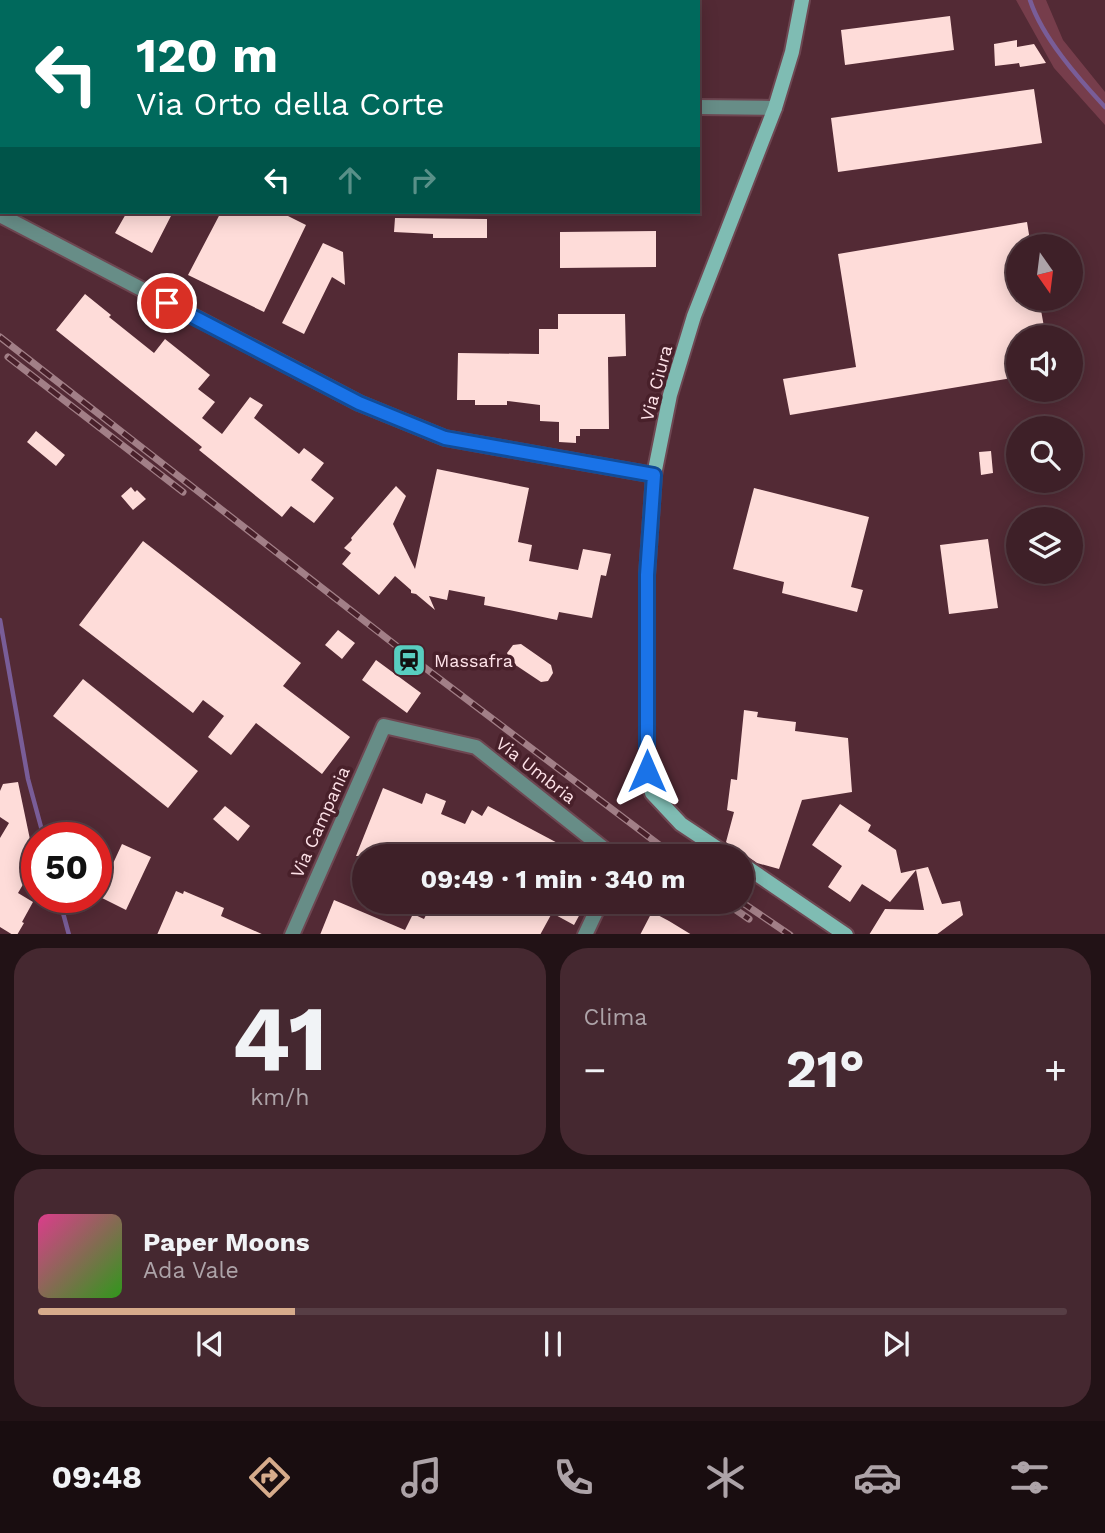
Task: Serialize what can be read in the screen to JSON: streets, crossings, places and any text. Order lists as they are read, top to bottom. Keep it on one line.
{"streets":{"main road":["Via Ciura"],"street":["Via Umbria","Via Campania"]},"crossings":[["Via Umbria","Via Campania"]],"places":{"station":["Massafra"]},"north":"bottom","page":{"turn":["120 m","Via Orto della Corte"],"limit":"50","trip":"09:49 · 1 min · 340 m","tile":[["41","km/h"],"Clima"],"heat":["−","21°","+"],"song":["Paper Moons","Ada Vale"],"tabs":"09:48"}}
